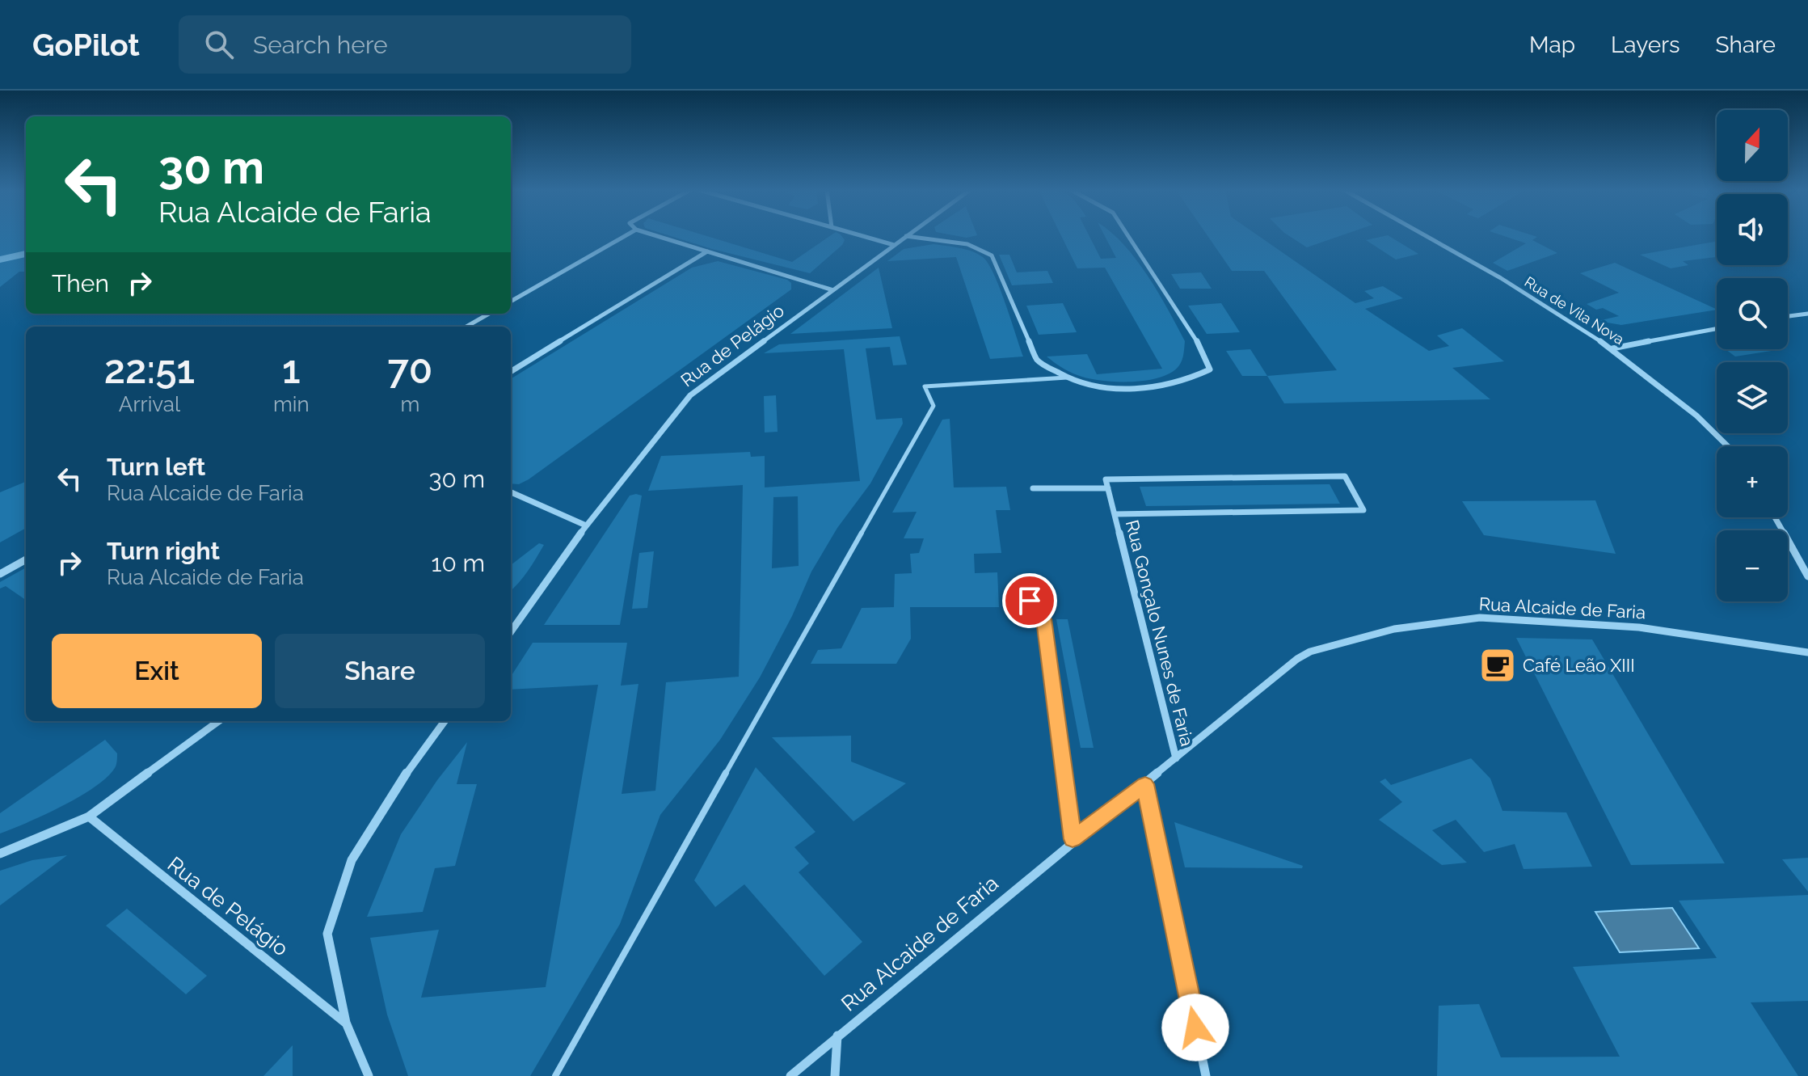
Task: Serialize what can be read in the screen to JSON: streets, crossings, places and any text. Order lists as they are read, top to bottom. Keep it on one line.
{"streets":{"street":["Rua de Vila Nova","Rua de Pelágio","Rua Alcaide de Faria","Rua Gonçalo Nunes de Faria"]},"crossings":[["Rua Alcaide de Faria","Rua Gonçalo Nunes de Faria"]],"places":{"cafe":["Café Leão XIII"]},"north":"top","page":{"header":"GoPilot","search":"Search here","nav":["Map","Layers","Share"],"map_buttons":["+","−"],"turn":["30 m","Rua Alcaide de Faria"],"then":"Then","eta":["22:51","Arrival","1","min","70","m"],"list":[{"name":"Turn left","note":"Rua Alcaide de Faria","value":"30 m"},{"name":"Turn right","note":"Rua Alcaide de Faria","value":"10 m"}],"buttons":["Exit","Share"]}}
